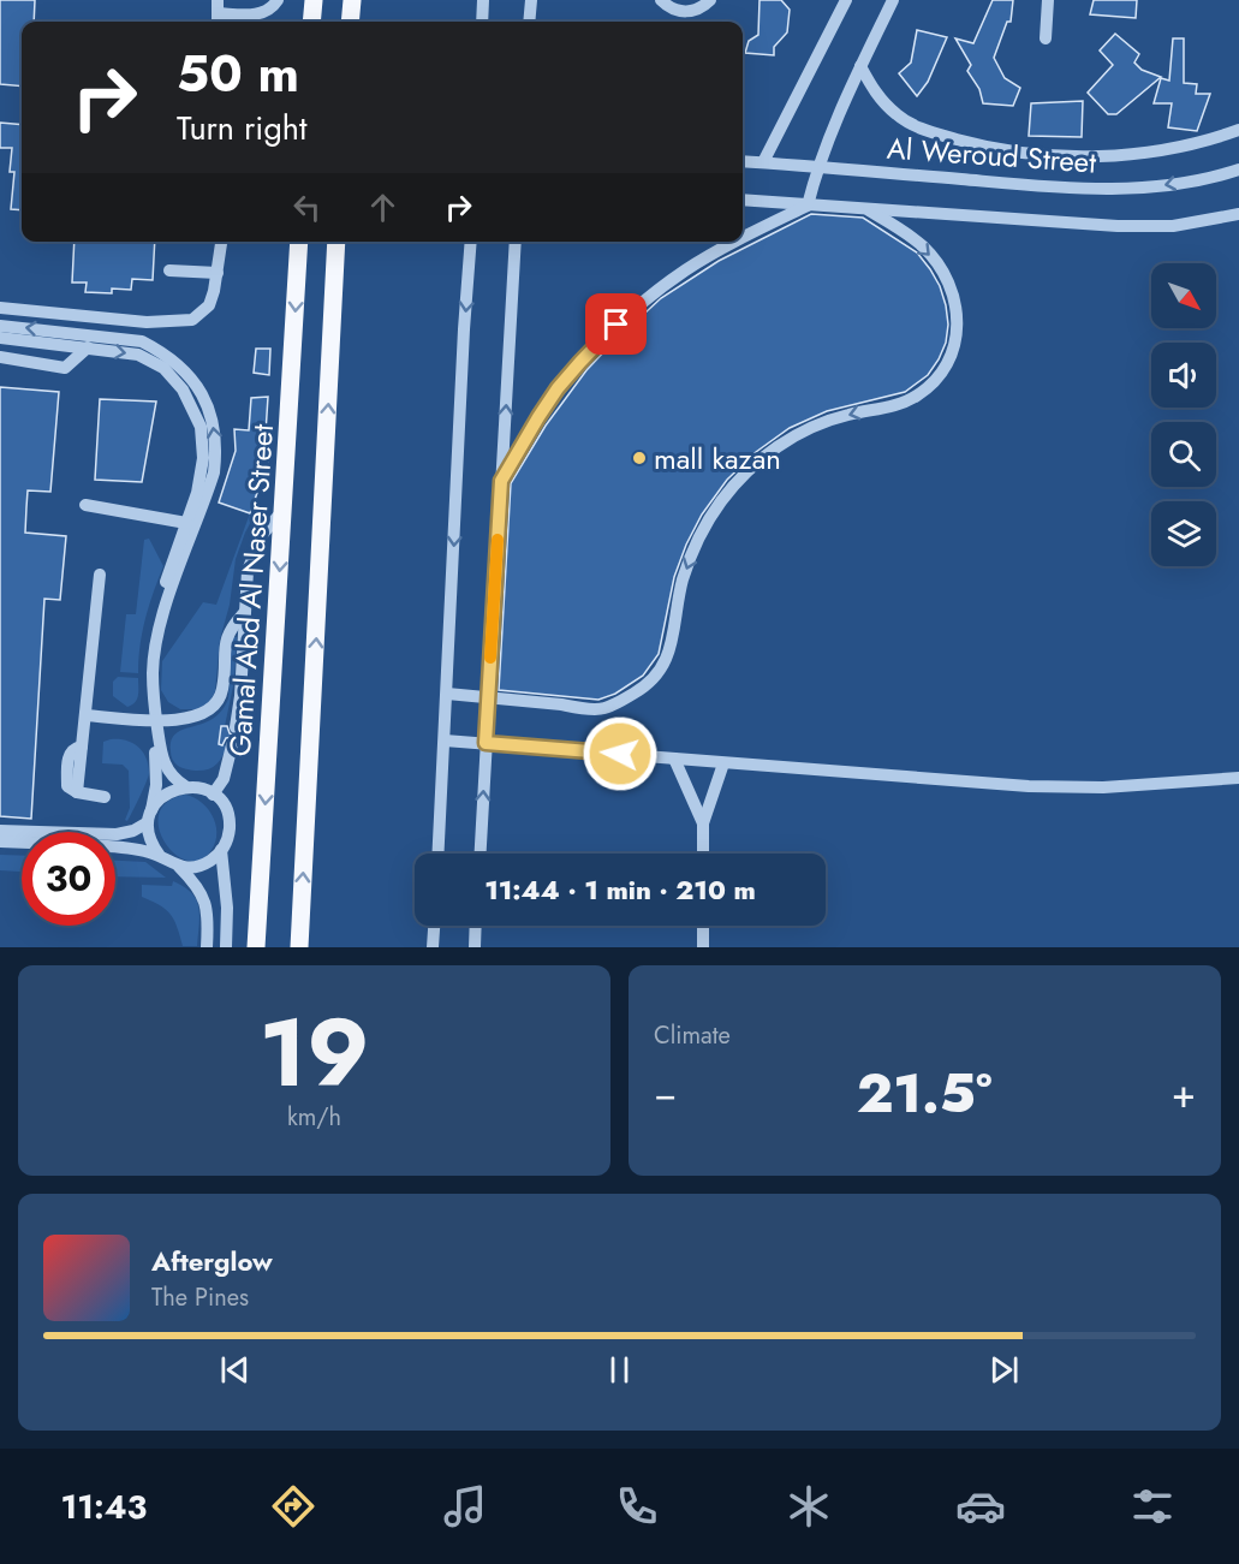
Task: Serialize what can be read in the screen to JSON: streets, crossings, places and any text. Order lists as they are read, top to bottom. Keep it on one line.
{"streets":{"main road":["Gamal Abd Al Naser Street"],"street":["Al Weroud Street"]},"places":["mall kazan"],"north":"bottom right","page":{"turn":["50 m","Turn right"],"limit":"30","trip":"11:44 · 1 min · 210 m","tile":[["19","km/h"],"Climate"],"heat":["−","21.5°","+"],"song":["Afterglow","The Pines"],"tabs":"11:43"}}
